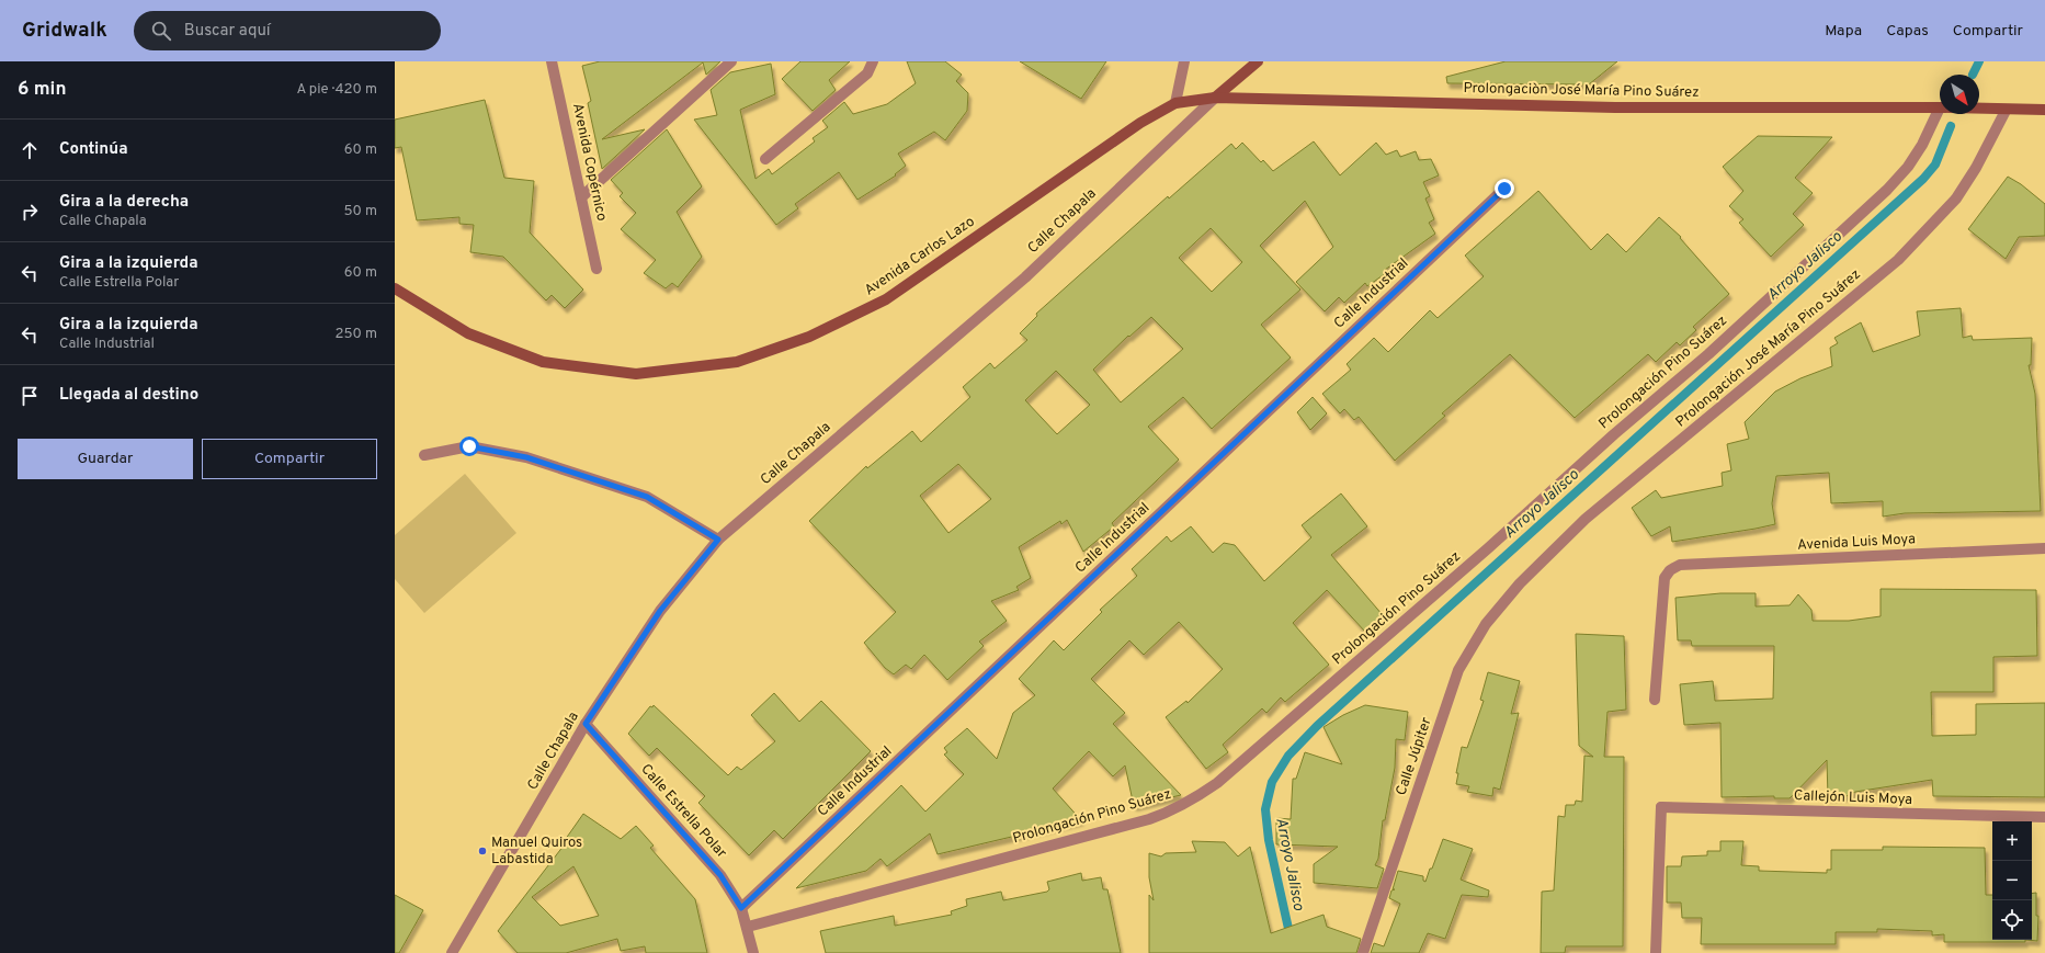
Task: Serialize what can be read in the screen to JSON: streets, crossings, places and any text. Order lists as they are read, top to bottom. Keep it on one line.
{"streets":{"main road":["Prolongaciòn José María Pino Suárez","Calle Chapala","Avenida Carlos Lazo"],"street":["Avenida Copérnico","Calle Industrial","Prolongación José María Pino Suárez","Prolongación Pino Suárez","Avenida Luis Moya","Calle Júpiter","Callejón Luis Moya","Calle Estrella Polar"]},"crossings":[["Prolongaciòn José María Pino Suárez","Calle Chapala"],["Prolongaciòn José María Pino Suárez","Avenida Carlos Lazo"],["Prolongaciòn José María Pino Suárez","Prolongación José María Pino Suárez"],["Calle Chapala","Avenida Carlos Lazo"],["Calle Chapala","Calle Estrella Polar"],["Calle Industrial","Calle Estrella Polar"],["Prolongación José María Pino Suárez","Calle Júpiter"],["Prolongación Pino Suárez","Calle Estrella Polar"]],"water":["Arroyo Jalisco"],"places":["Manuel Quiros Labastida"],"north":"bottom right","page":{"header":"Gridwalk","search":"Buscar aquí","nav":["Mapa","Capas","Compartir"],"heading":["6 min","A pie · 420 m"],"list":[["Continúa","60 m"],["Gira a la derecha","Calle Chapala","50 m"],["Gira a la izquierda","Calle Estrella Polar","60 m"],["Gira a la izquierda","Calle Industrial","250 m"],"Llegada al destino"],"buttons":["Guardar","Compartir"],"map_buttons":["+","−"]}}
